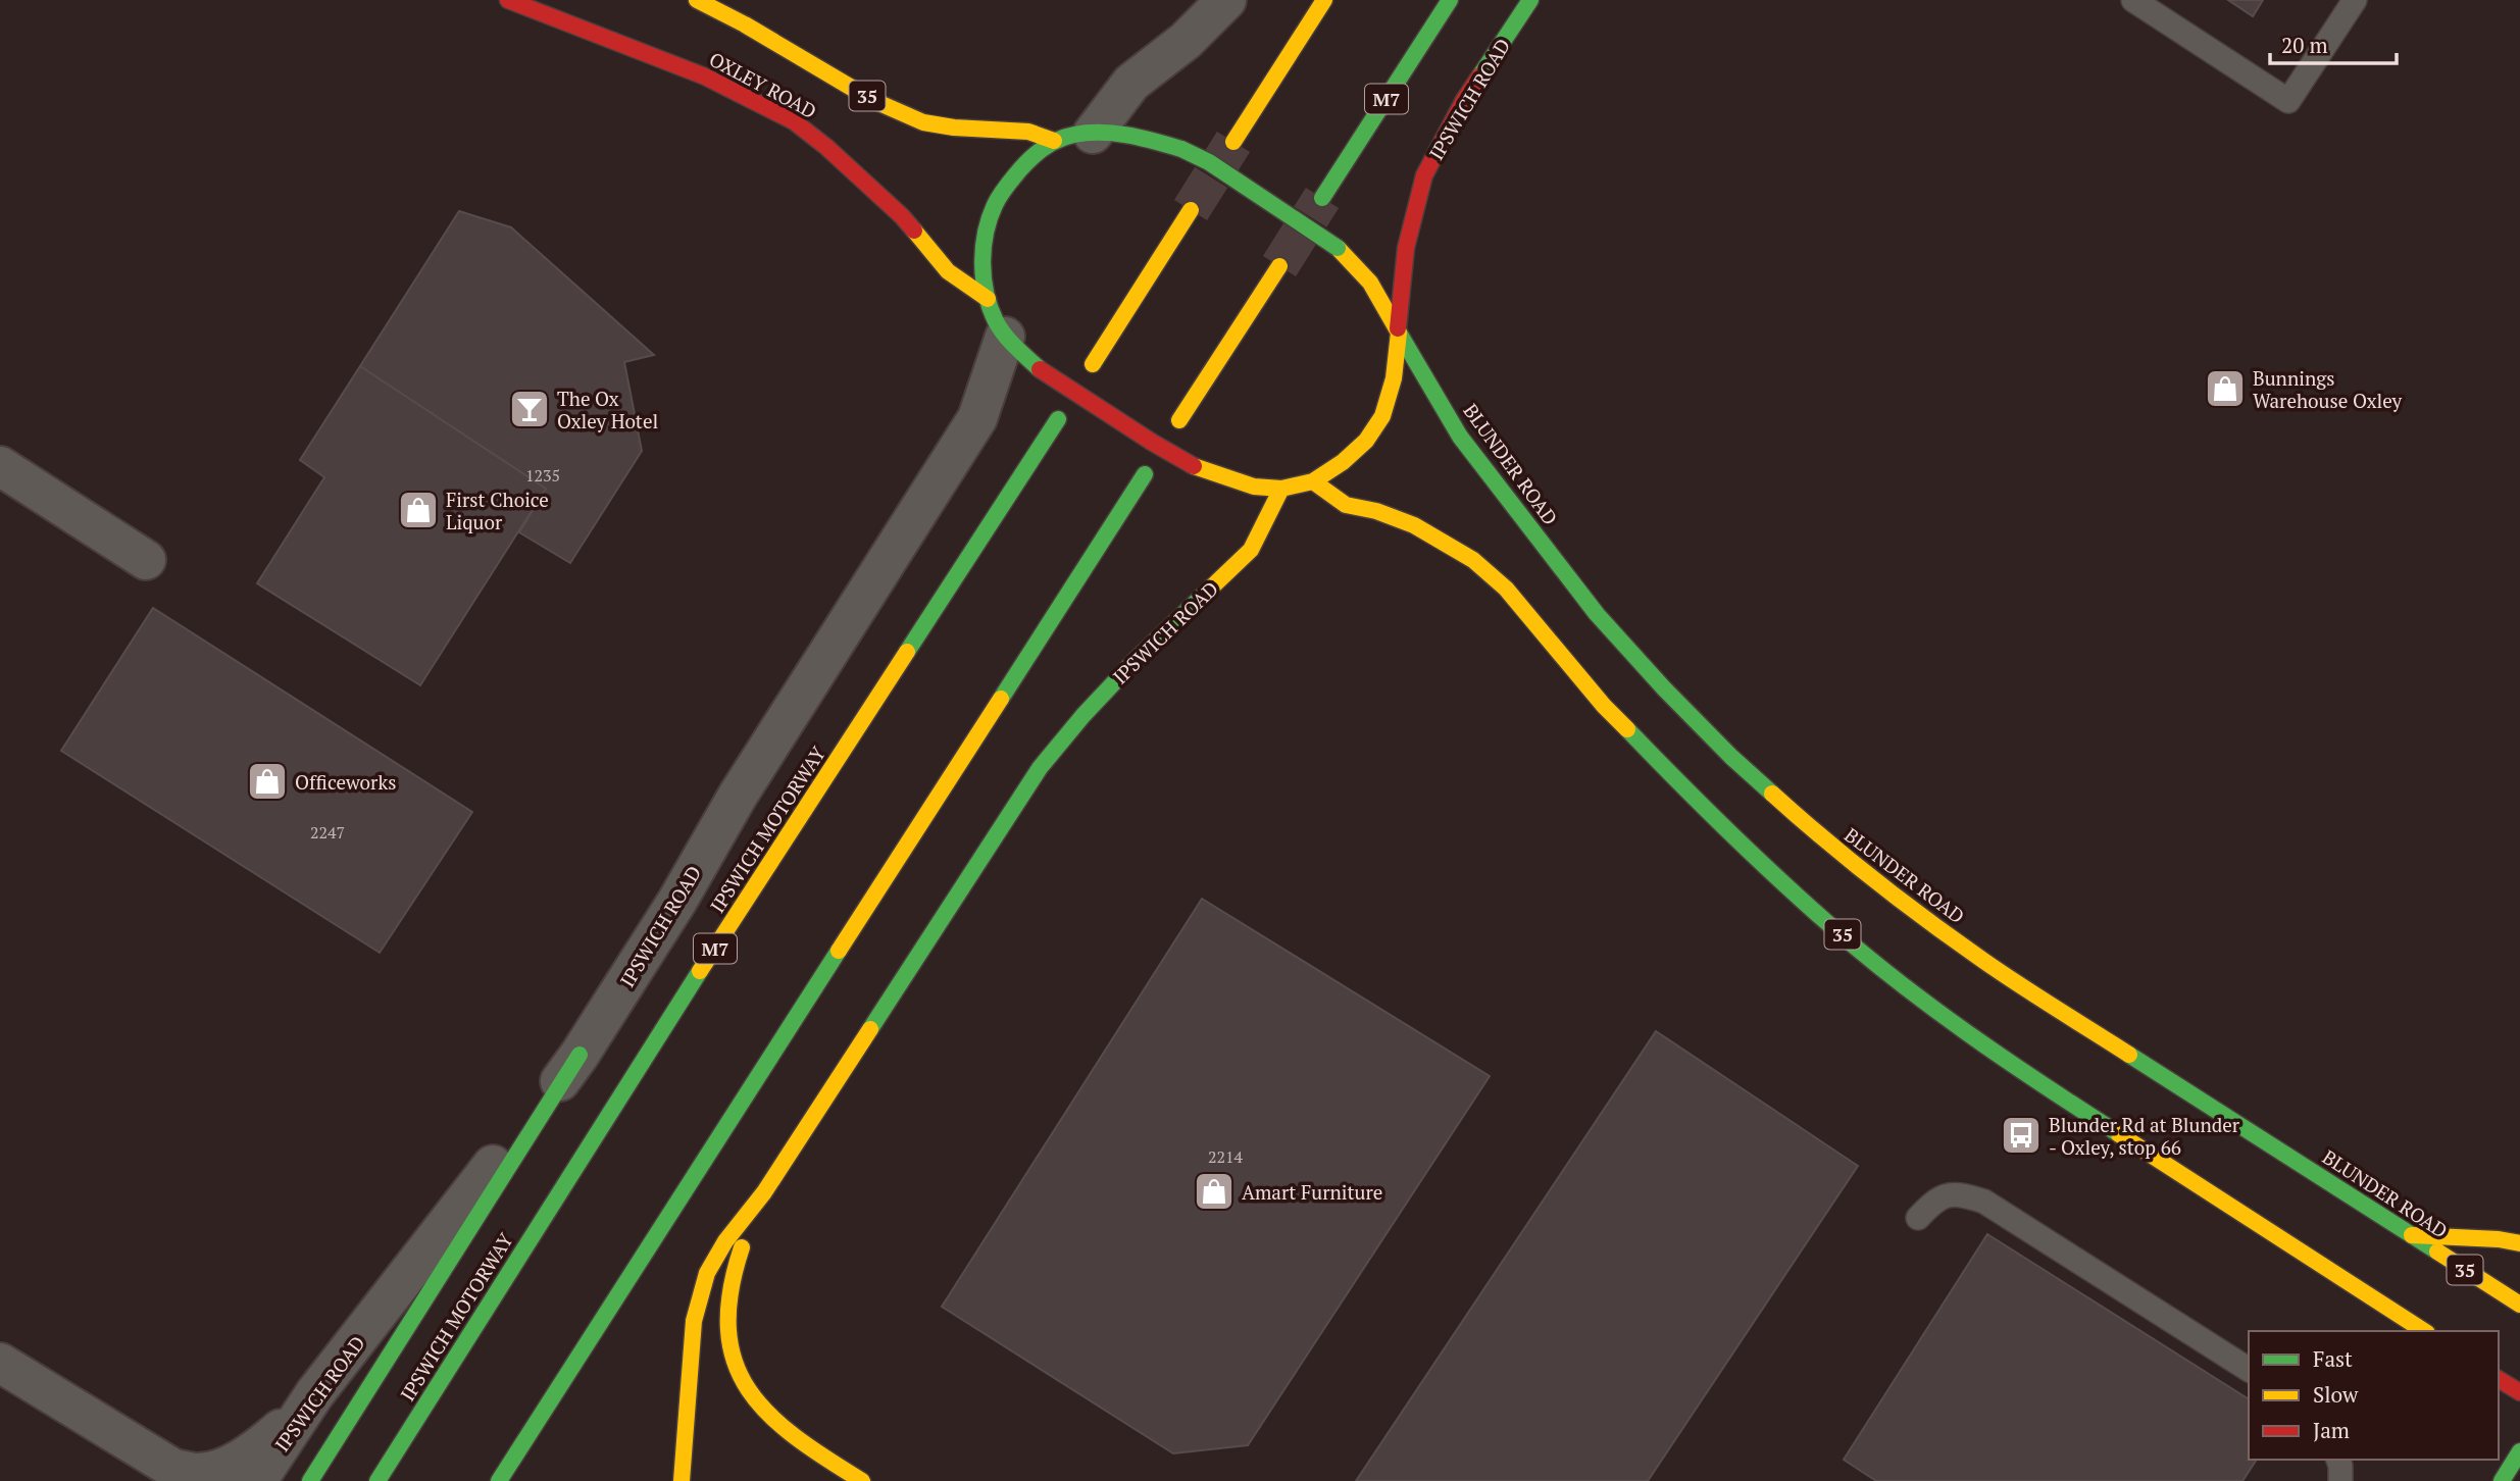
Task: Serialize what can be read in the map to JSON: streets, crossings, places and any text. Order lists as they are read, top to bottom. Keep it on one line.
{"streets":{"main road":["OXLEY ROAD","35","M7","IPSWICH ROAD","BLUNDER ROAD","IPSWICH MOTORWAY"]},"crossings":[["OXLEY ROAD","35"],["35","IPSWICH ROAD"],["35","BLUNDER ROAD"],["IPSWICH ROAD","BLUNDER ROAD"]],"places":{"shop":["Bunnings Warehouse Oxley","First Choice Liquor","Officeworks","Amart Furniture"],"bar":["The Ox Oxley Hotel"],"bus stop":["Blunder Rd at Blunder - Oxley, stop 66"]},"house_numbers":["1235","2247","2214"],"legend":["Fast","Slow","Jam"],"scale_bar":"20 m"}
